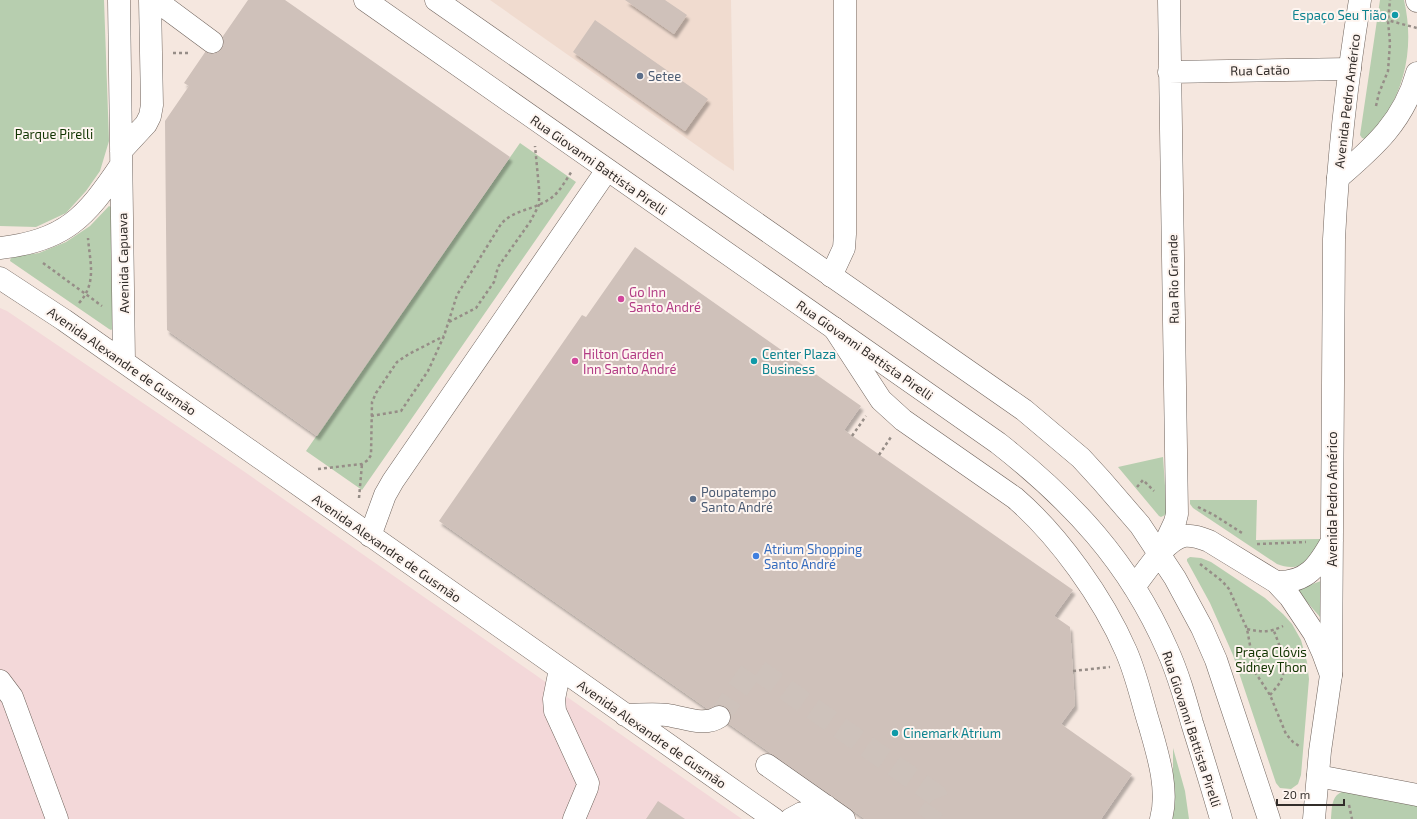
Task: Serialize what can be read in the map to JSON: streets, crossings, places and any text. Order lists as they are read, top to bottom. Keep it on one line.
{"streets":{"main road":["Rua Catão","Avenida Pedro Américo","Rua Giovanni Battista Pirelli","Avenida Capuava","Rua Rio Grande","Avenida Alexandre de Gusmão"]},"crossings":[["Rua Catão","Avenida Pedro Américo"],["Rua Catão","Rua Rio Grande"],["Avenida Capuava","Avenida Alexandre de Gusmão"]],"parks":["Parque Pirelli","Praça Clóvis Sidney Thon"],"places":["Espaço Seu Tião","Setee","Go Inn Santo André","Hilton Garden Inn Santo André","Center Plaza Business","Poupatempo Santo André","Atrium Shopping Santo André","Cinemark Atrium"],"scale_bar":"20 m"}
